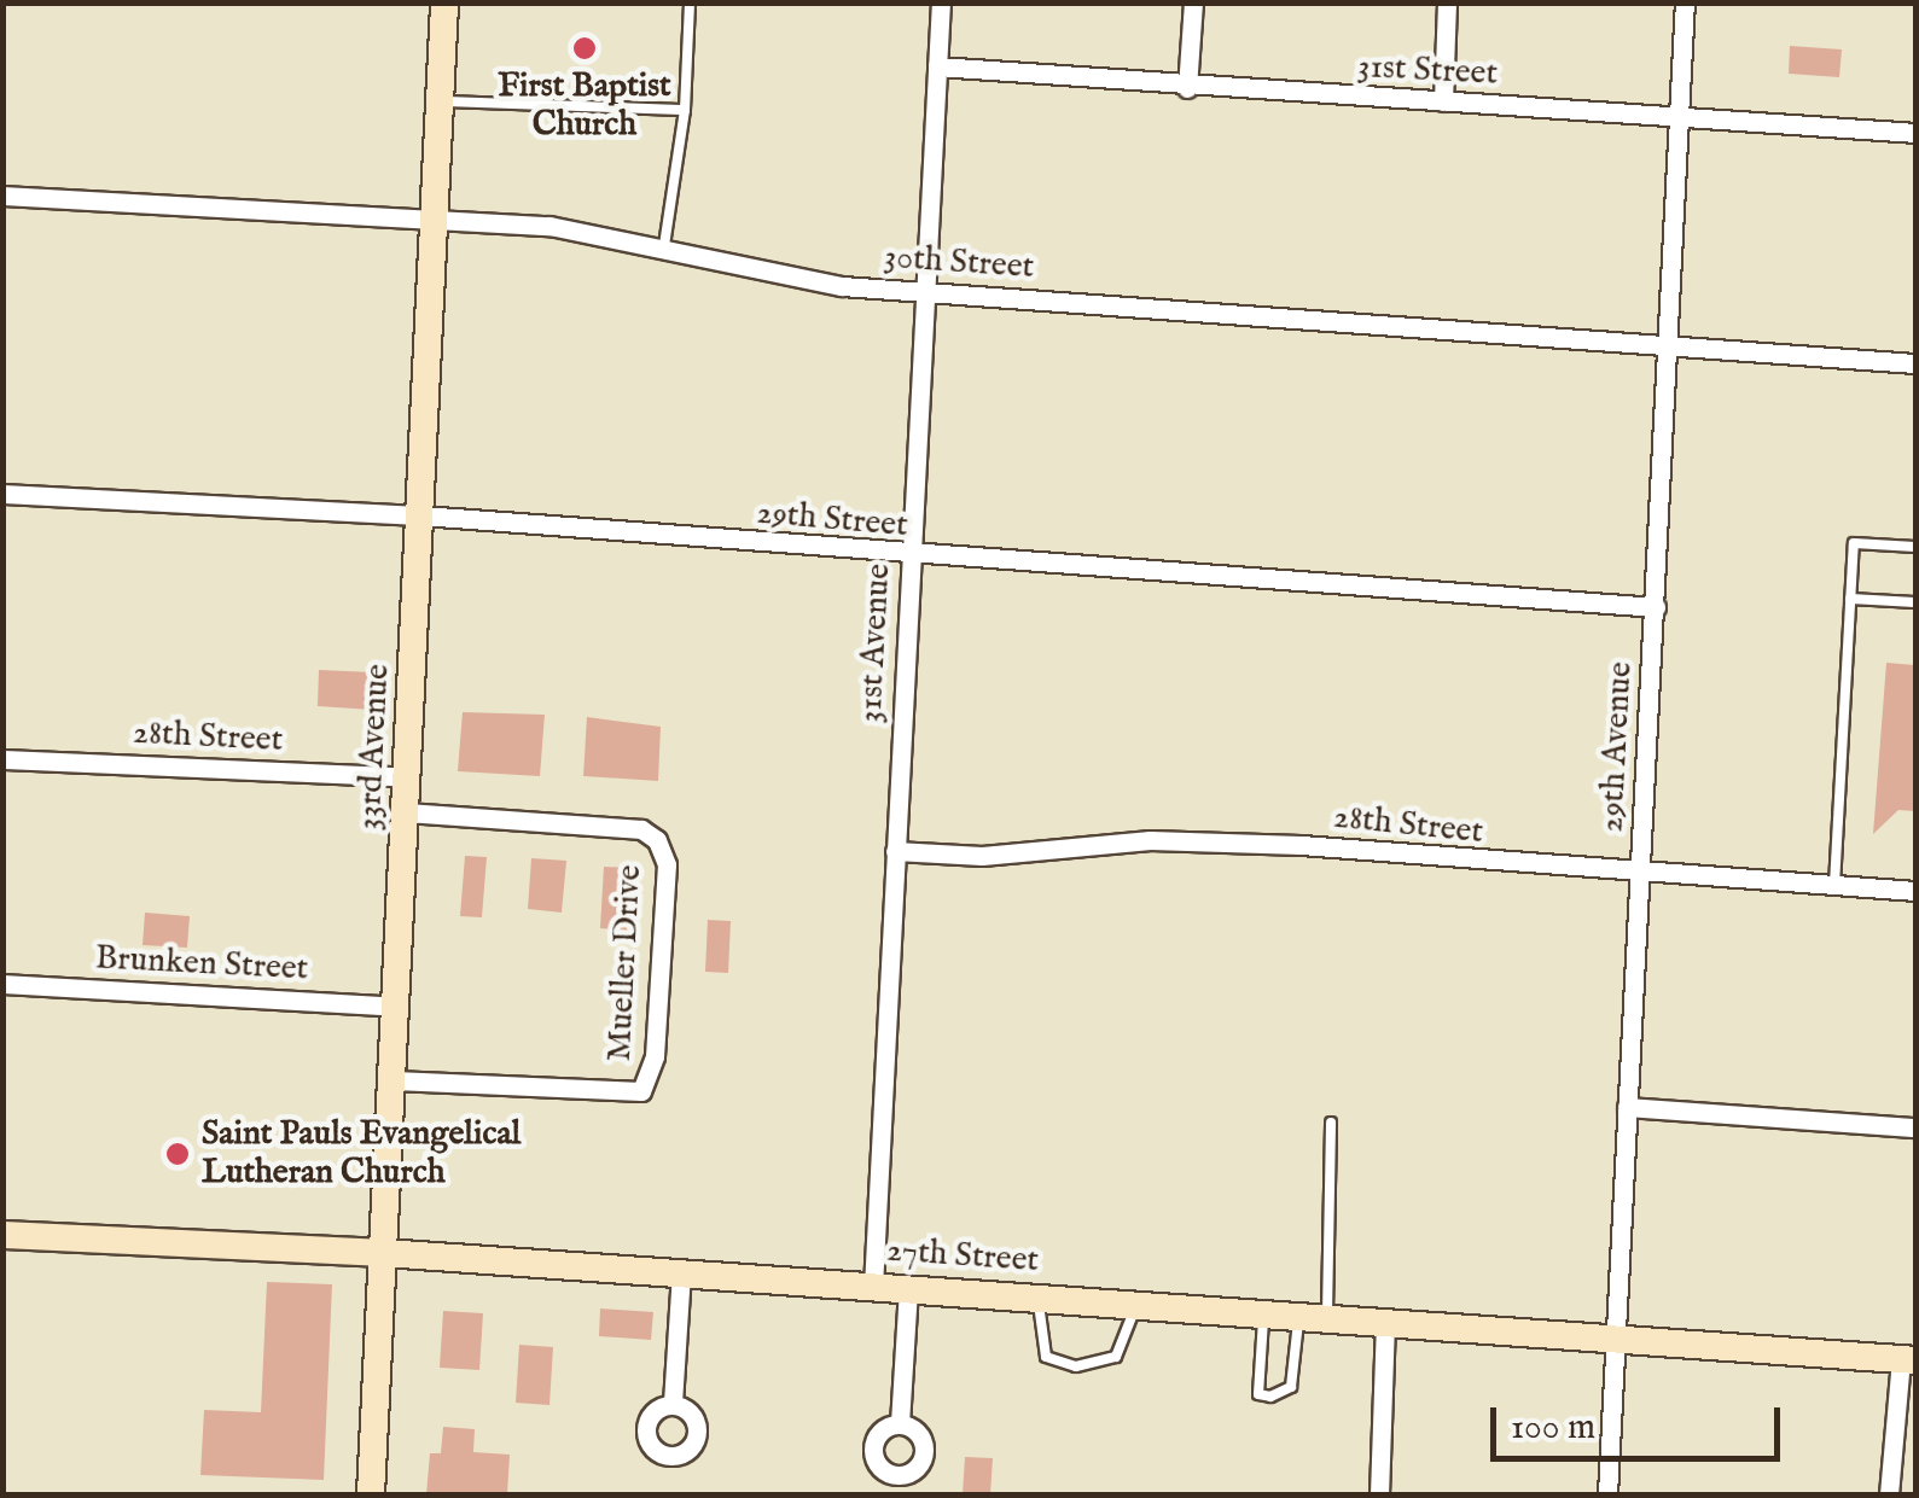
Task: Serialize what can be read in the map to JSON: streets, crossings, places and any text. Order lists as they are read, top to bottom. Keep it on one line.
{"streets":{"street":["31st Street","30th Street","29th Street","31st Avenue","28th Street","33rd Avenue","29th Avenue","Mueller Drive","Brunken Street","27th Street"]},"crossings":[["31st Street","31st Avenue"],["31st Street","29th Avenue"],["30th Street","31st Avenue"],["30th Street","33rd Avenue"],["30th Street","29th Avenue"],["29th Street","31st Avenue"],["29th Street","33rd Avenue"],["29th Street","29th Avenue"],["31st Avenue","28th Street"],["31st Avenue","27th Street"],["28th Street","33rd Avenue"],["28th Street","29th Avenue"],["33rd Avenue","Mueller Drive"],["33rd Avenue","Brunken Street"],["33rd Avenue","27th Street"],["29th Avenue","27th Street"]],"places":["First Baptist Church","Saint Pauls Evangelical Lutheran Church"],"scale_bar":"100 m"}
